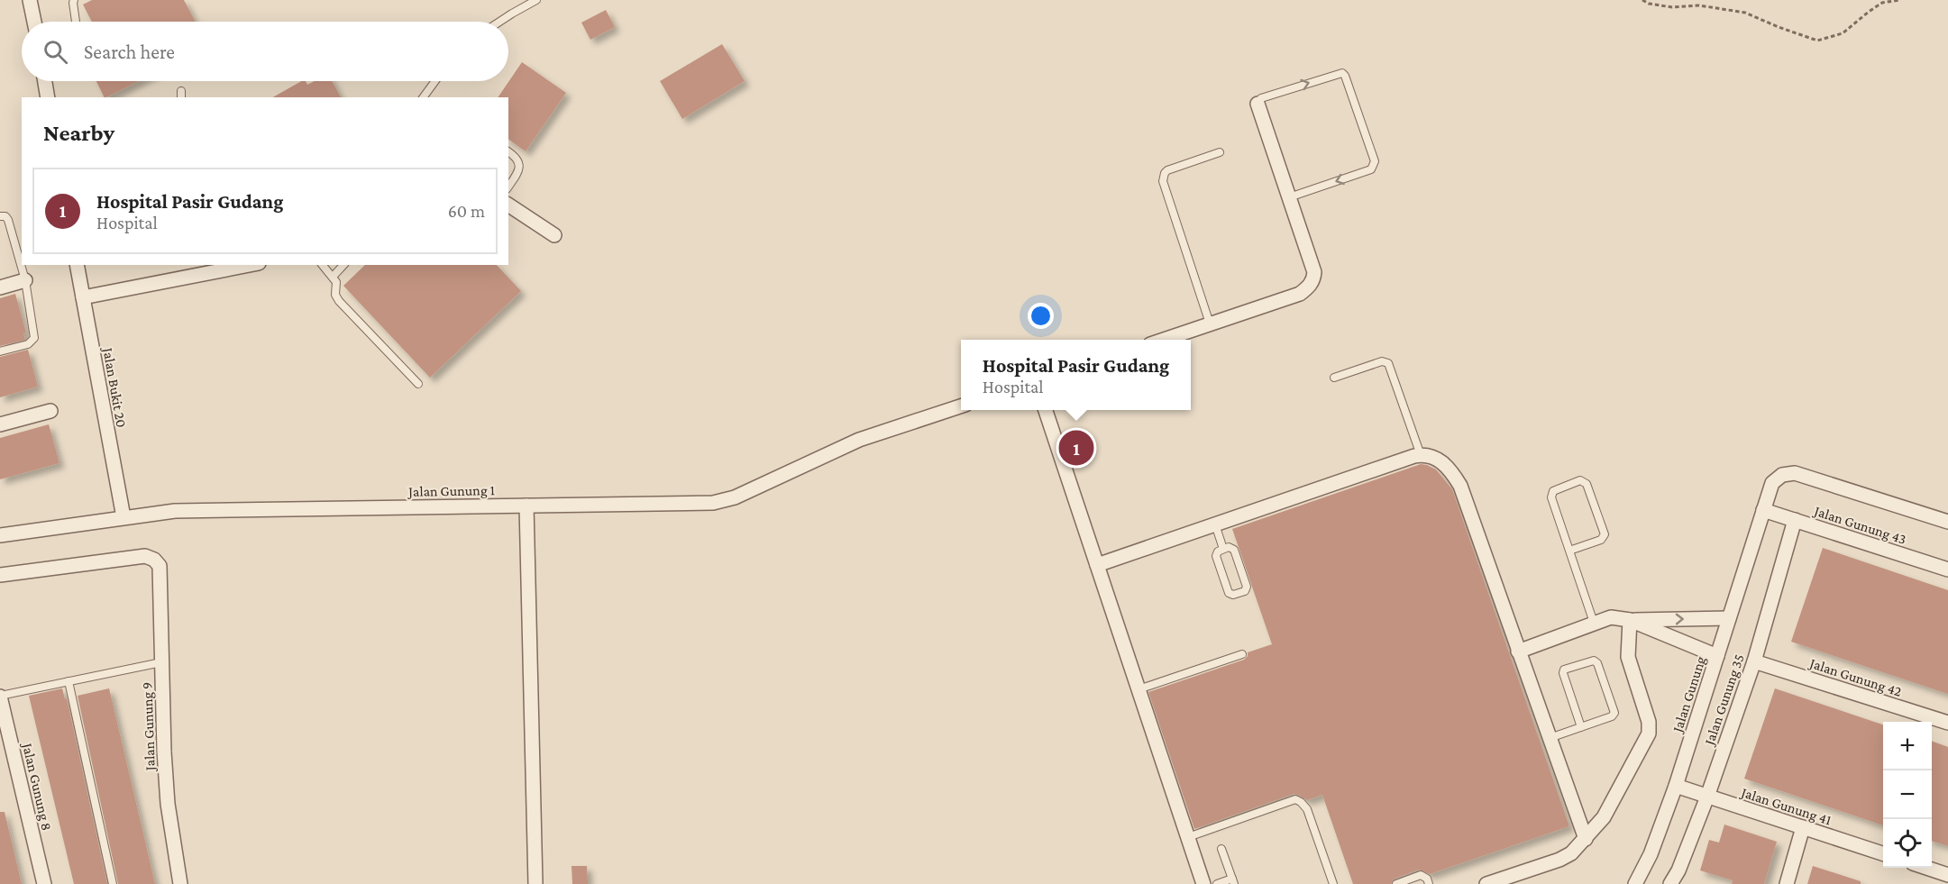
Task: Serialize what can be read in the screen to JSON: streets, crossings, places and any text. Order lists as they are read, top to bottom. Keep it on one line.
{"streets":{"street":["Jalan Bukit 20","Jalan Gunung 1","Jalan Gunung 43","Jalan Gunung 42","Jalan Gunung","Jalan Gunung 35","Jalan Gunung 9","Jalan Gunung 8","Jalan Gunung 41"]},"crossings":[["Jalan Bukit 20","Jalan Gunung 1"],["Jalan Gunung 43","Jalan Gunung"],["Jalan Gunung 43","Jalan Gunung 35"],["Jalan Gunung 42","Jalan Gunung 35"],["Jalan Gunung","Jalan Gunung 41"],["Jalan Gunung 35","Jalan Gunung 41"]],"page":{"search":"Search here","heading":"Nearby","list":[{"mark":"1","name":"Hospital Pasir Gudang","note":"Hospital","value":"60 m"}],"popup":["Hospital Pasir Gudang","Hospital"],"pins":"1","map_buttons":["+","−"]}}
